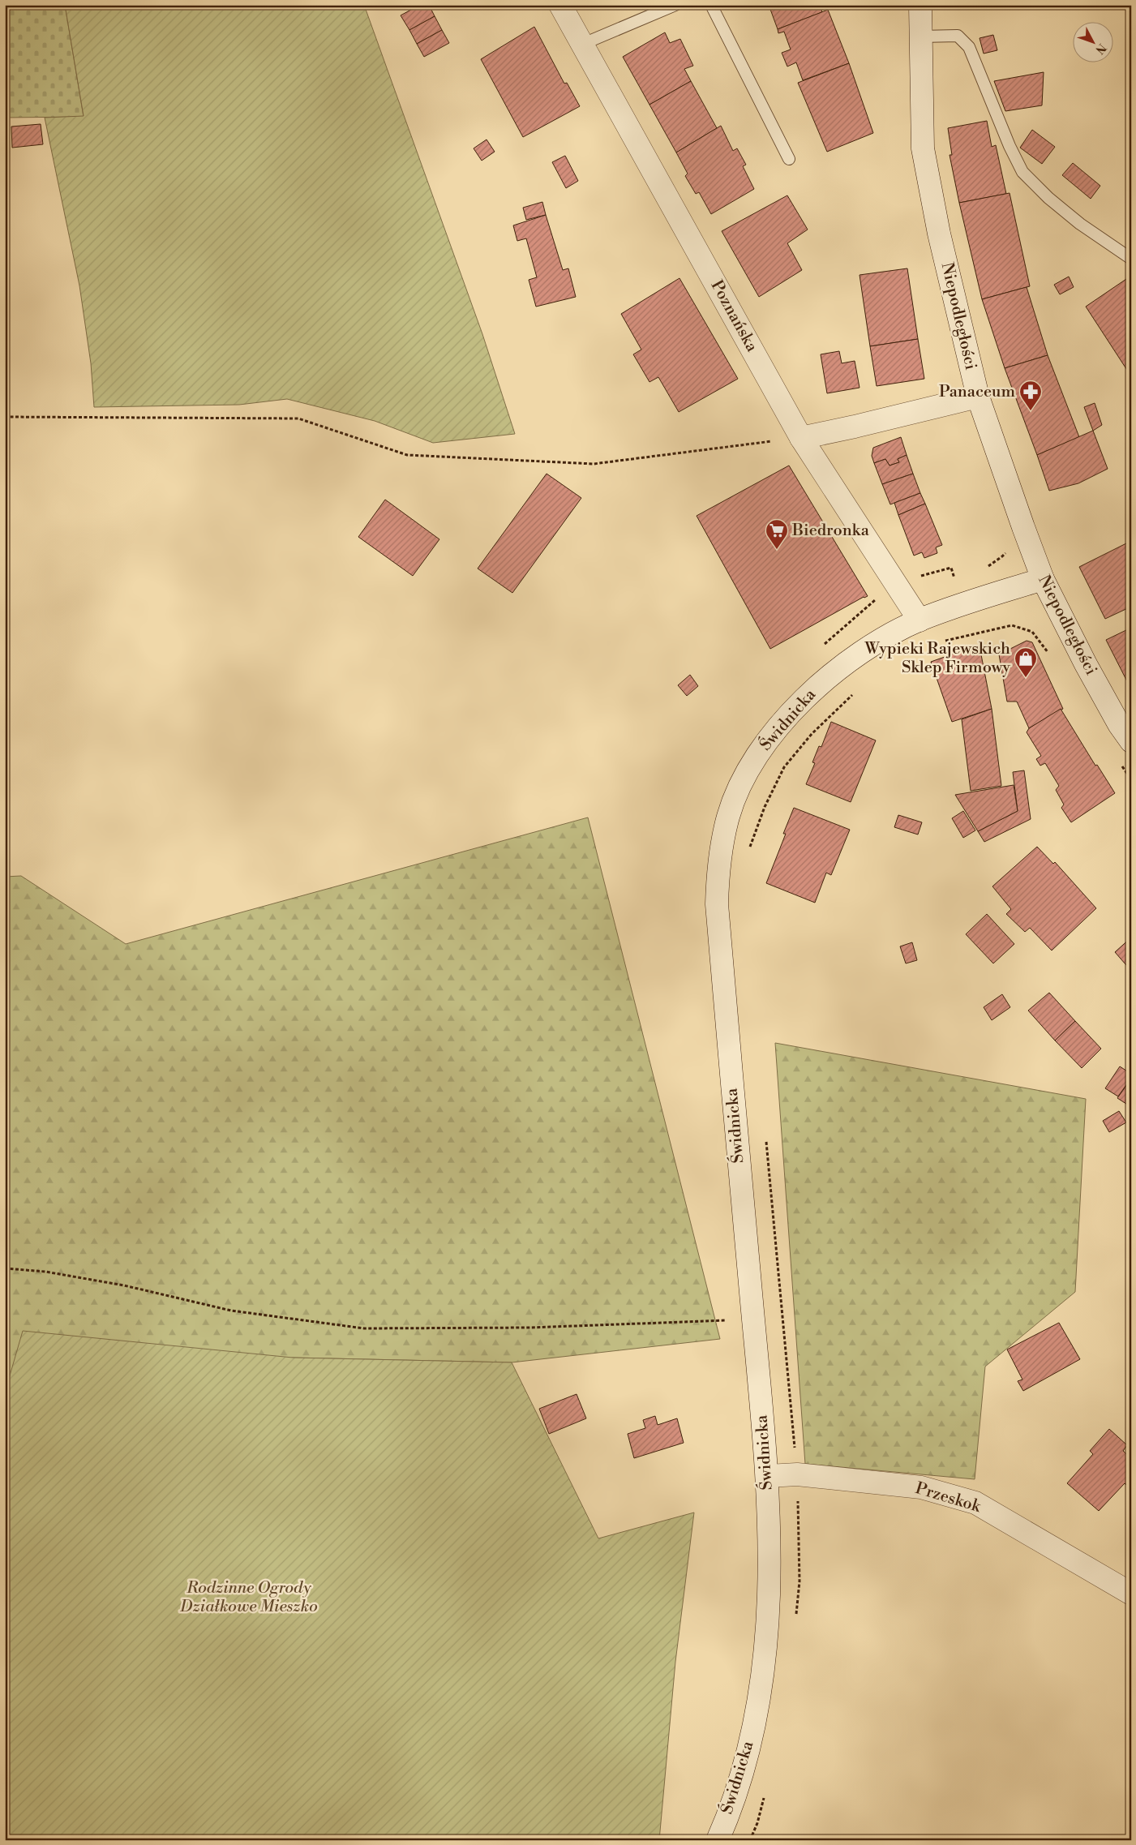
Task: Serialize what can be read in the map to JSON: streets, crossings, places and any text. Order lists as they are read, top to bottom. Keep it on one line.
{"streets":{"main road":["Poznańska","Niepodległości","Świdnicka","Przeskok"]},"crossings":[["Poznańska","Świdnicka"],["Niepodległości","Świdnicka"],["Świdnicka","Przeskok"]],"parks":["Rodzinne Ogrody Działkowe Mieszko"],"places":{"pharmacy":["Panaceum"],"supermarket":["Biedronka"],"shop":["Wypieki Rajewskich Sklep Firmowy"]},"north":"bottom right"}
